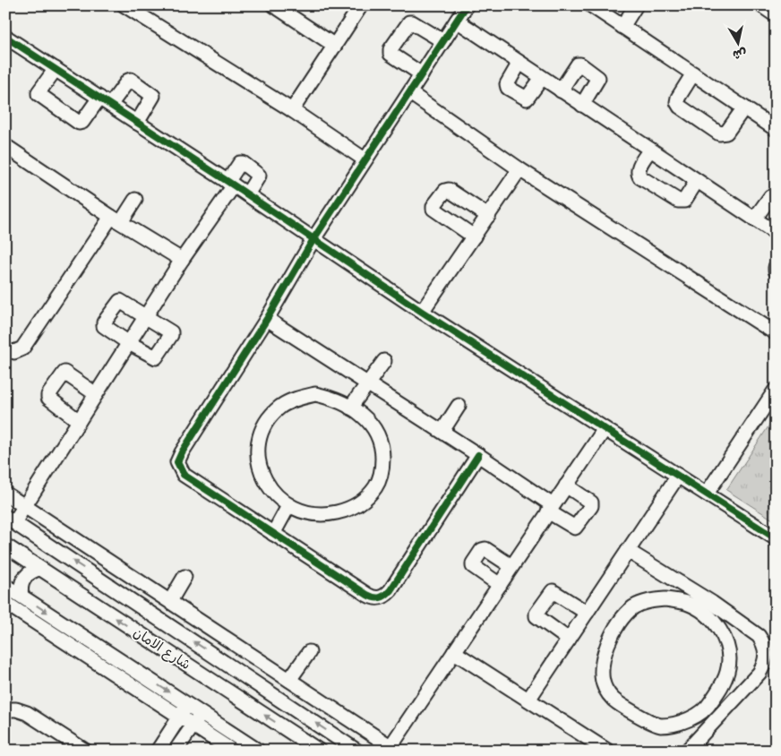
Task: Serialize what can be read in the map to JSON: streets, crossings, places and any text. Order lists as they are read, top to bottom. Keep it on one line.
{"streets":{"street":["شارع الامان"]},"north":"bottom"}
